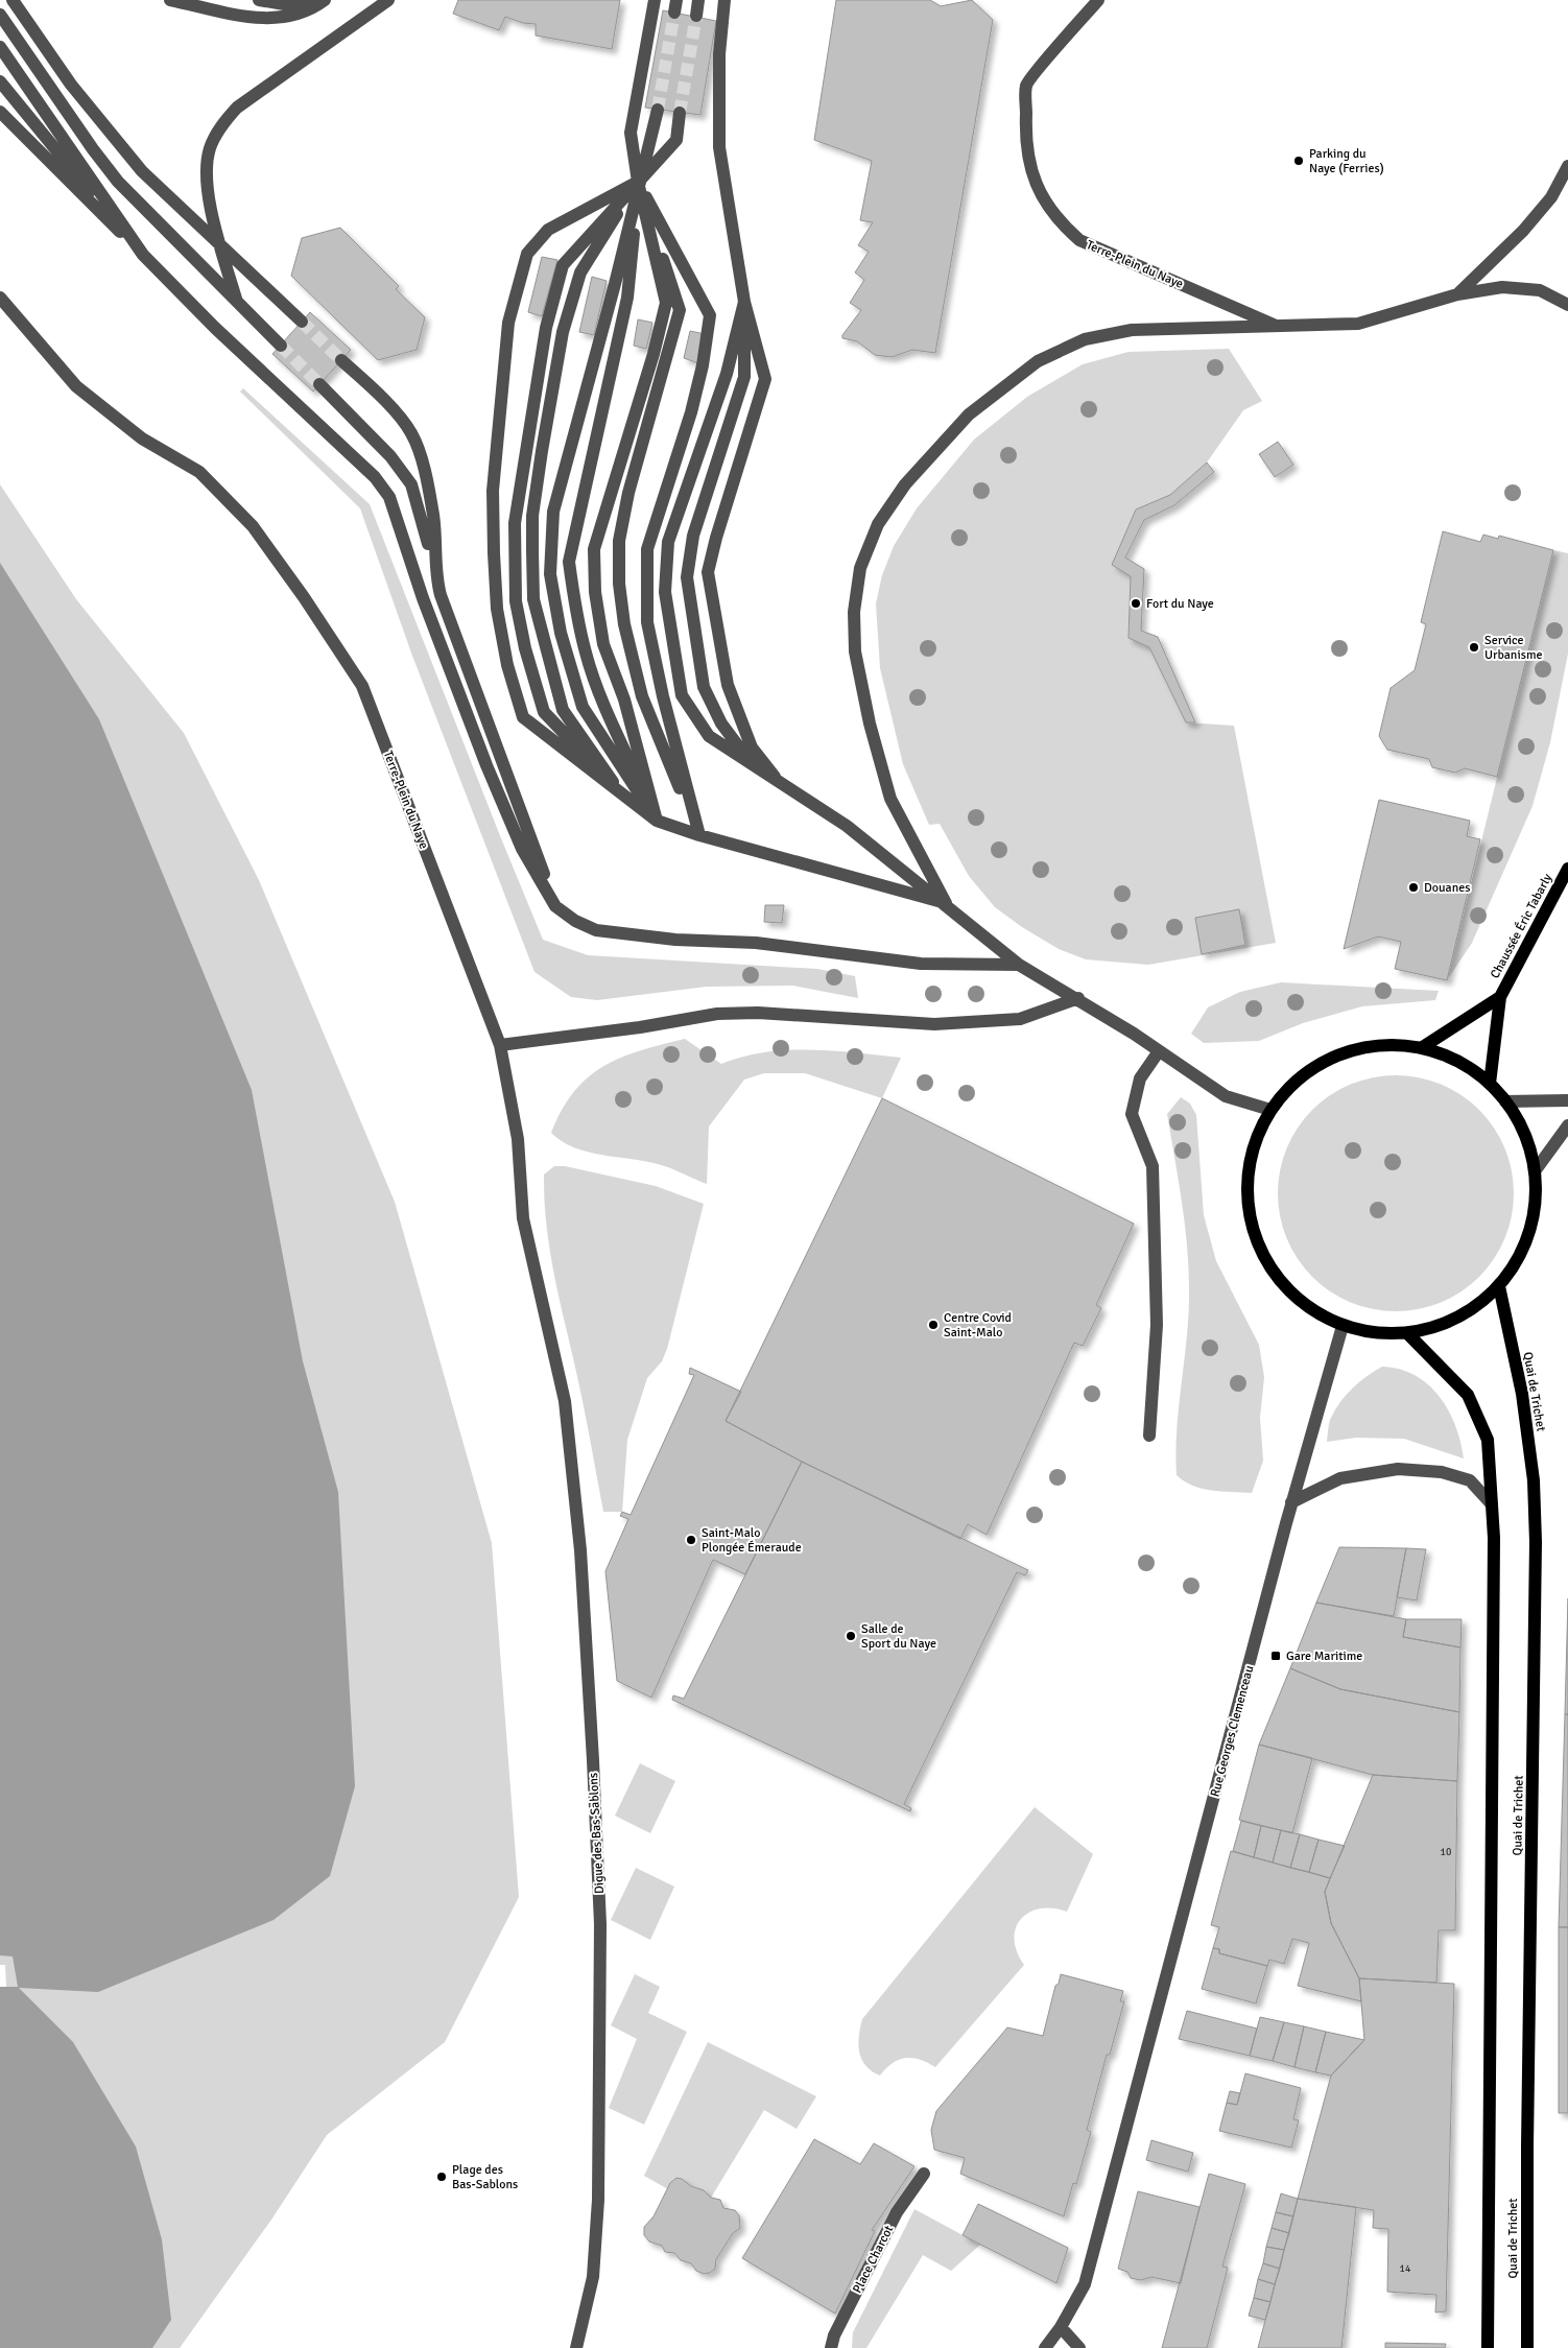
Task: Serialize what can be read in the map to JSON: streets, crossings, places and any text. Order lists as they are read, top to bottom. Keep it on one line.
{"streets":{"main road":["Chaussée Éric Tabarly","Quai de Trichet"],"street":["Terre-Plein du Naye","Rue Georges Clemenceau","Digue des Bas-Sablons","Place Charcot"]},"crossings":[["Terre-Plein du Naye","Digue des Bas-Sablons"]],"places":{"other":["Parking du Naye (Ferries)","Fort du Naye","Service Urbanisme","Douanes","Centre Covid Saint-Malo","Saint-Malo Plongée Émeraude","Salle de Sport du Naye","Plage des Bas-Sablons"],"transit":["Gare Maritime"]},"house_numbers":["10","14"]}
